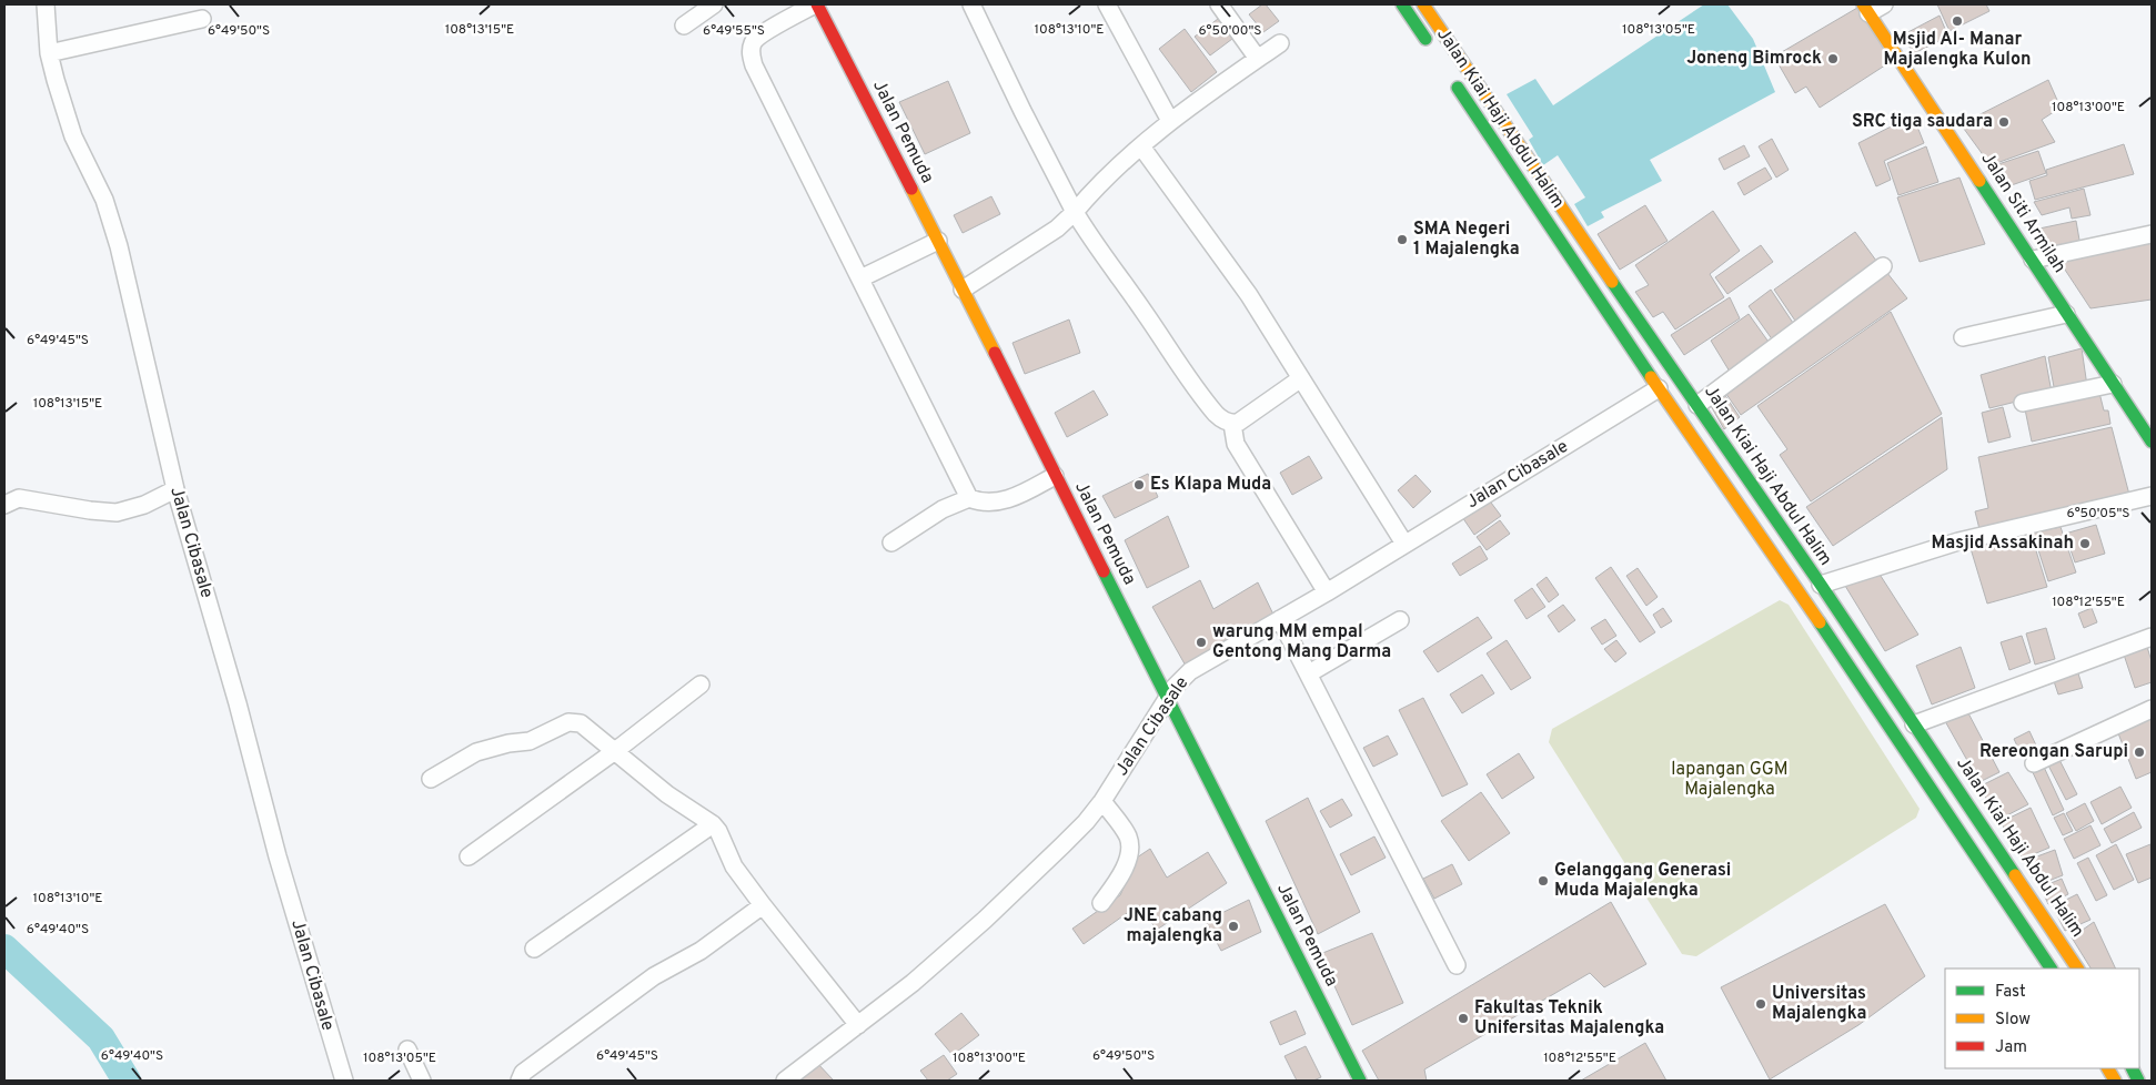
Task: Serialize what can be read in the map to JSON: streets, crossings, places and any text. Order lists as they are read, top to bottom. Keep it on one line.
{"streets":{"main road":["Jalan Kiai Haji Abdul Halim","Jalan Pemuda","Jalan Siti Armilah"],"street":["Jalan Cibasale"]},"crossings":[["Jalan Kiai Haji Abdul Halim","Jalan Cibasale"],["Jalan Pemuda","Jalan Cibasale"]],"parks":["lapangan GGM Majalengka"],"places":["Msjid Al- Manar Majalengka Kulon","Joneng Bimrock","SRC tiga saudara","SMA Negeri 1 Majalengka","Es Klapa Muda","Masjid Assakinah","warung MM empal Gentong Mang Darma","Rereongan Sarupi","Gelanggang Generasi Muda Majalengka","JNE cabang majalengka","Universitas Majalengka","Fakultas Teknik Unifersitas Majalengka"],"legend":["Fast","Slow","Jam"],"coordinates":["108°13'15\"E","108°13'10\"E","108°13'05\"E","6°49'50\"S","6°49'55\"S","6°50'00\"S","108°13'00\"E","6°49'45\"S","6°50'05\"S","108°12'55\"E","6°49'40\"S"]}
